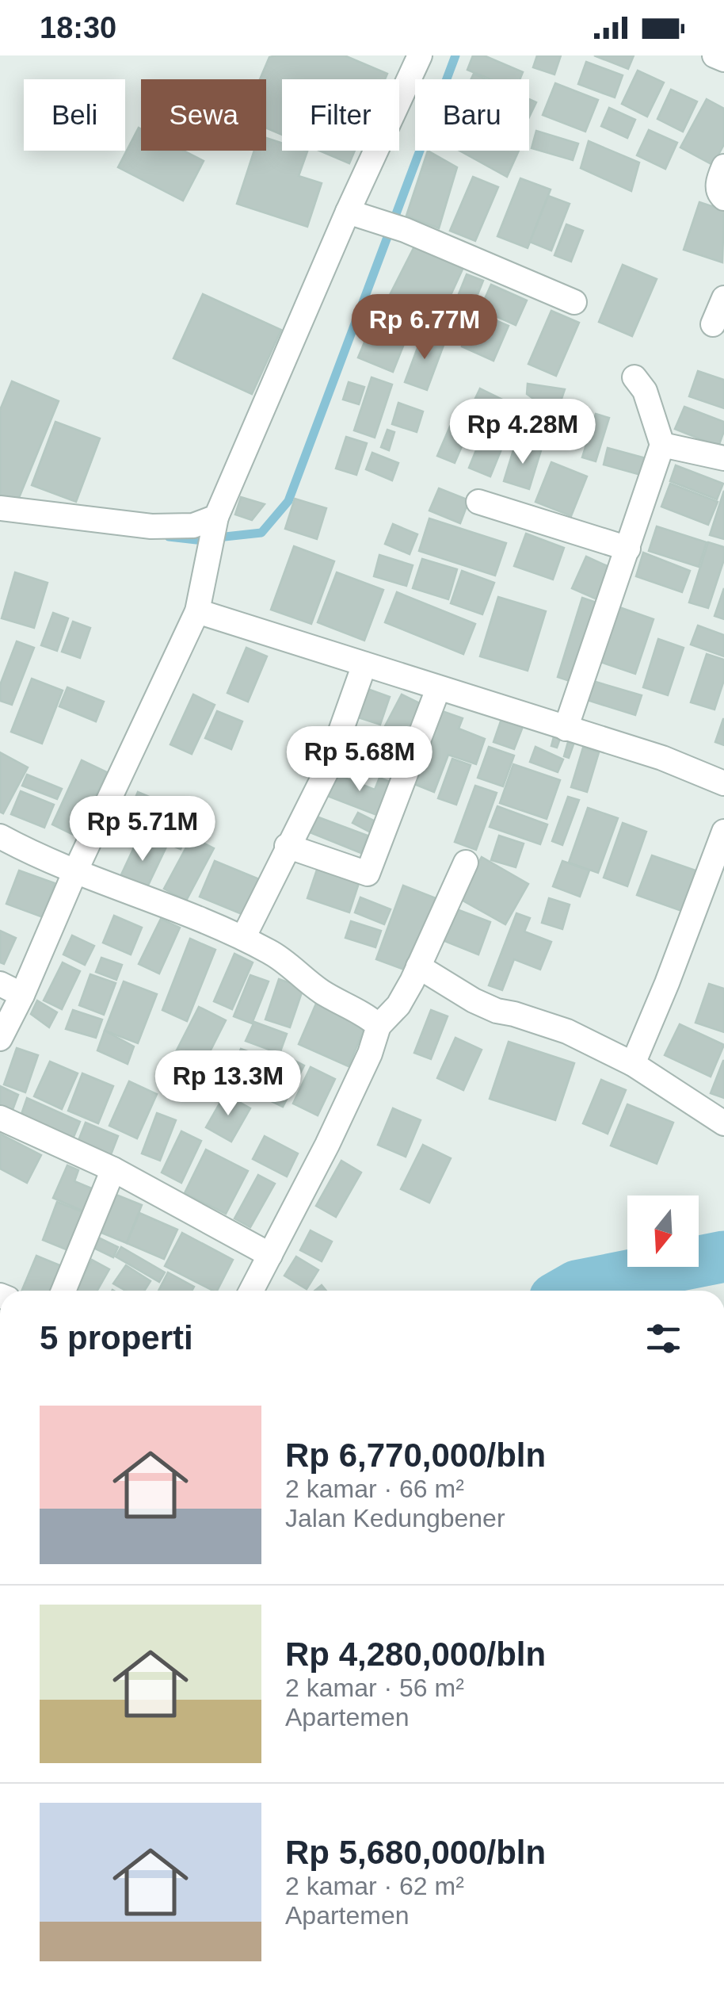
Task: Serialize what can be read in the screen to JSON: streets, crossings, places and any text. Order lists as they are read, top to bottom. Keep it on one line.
{"north":"bottom","page":{"status":"18:30","chip":["Beli","Sewa","Filter","Baru"],"price":["Rp 6.77M","Rp 4.28M","Rp 5.68M","Rp 5.71M","Rp 13.3M"],"heading":"5 properti","list":[{"name":"Rp 6,770,000/bln","note":"2 kamar · 66 m² · Jalan Kedungbener"},{"name":"Rp 4,280,000/bln","note":"2 kamar · 56 m² · Apartemen"},{"name":"Rp 5,680,000/bln","note":"2 kamar · 62 m² · Apartemen"}]}}
